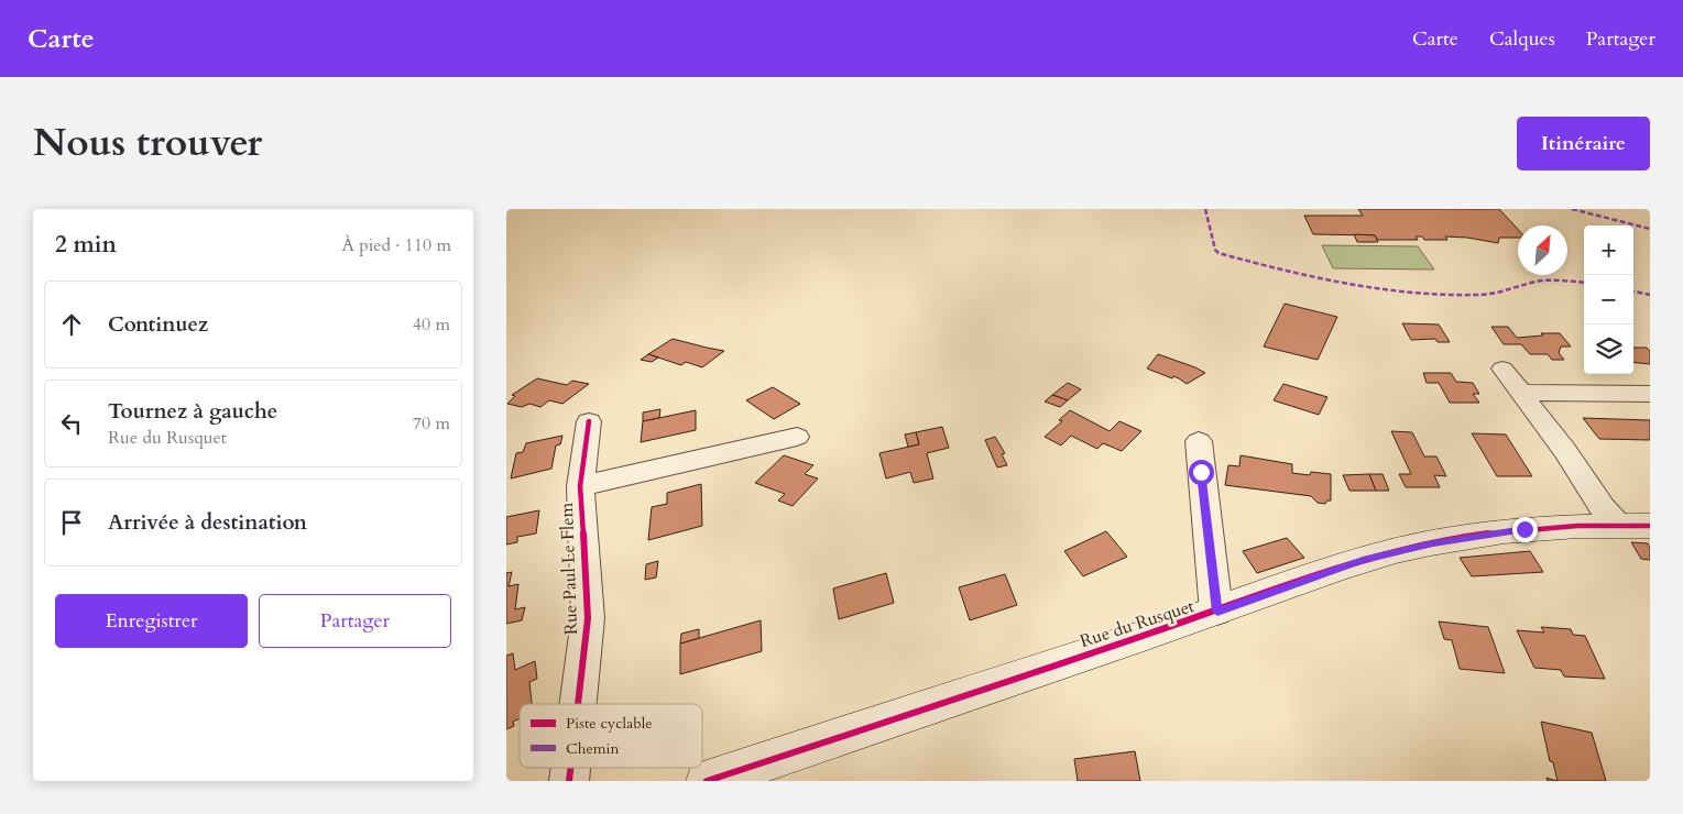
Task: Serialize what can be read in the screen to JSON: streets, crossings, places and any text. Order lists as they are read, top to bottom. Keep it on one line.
{"streets":{"street":["Rue Paul Le Flem","Rue du Rusquet"]},"legend":["Piste cyclable","Chemin"],"north":"top right","page":{"header":"Carte","nav":["Carte","Calques","Partager"],"title":"Nous trouver","buttons":["Itinéraire",["Enregistrer","Partager"]],"heading":["2 min","À pied · 110 m"],"map_buttons":["+","−"],"list":[["Continuez","40 m"],["Tournez à gauche","Rue du Rusquet","70 m"],"Arrivée à destination"]}}
